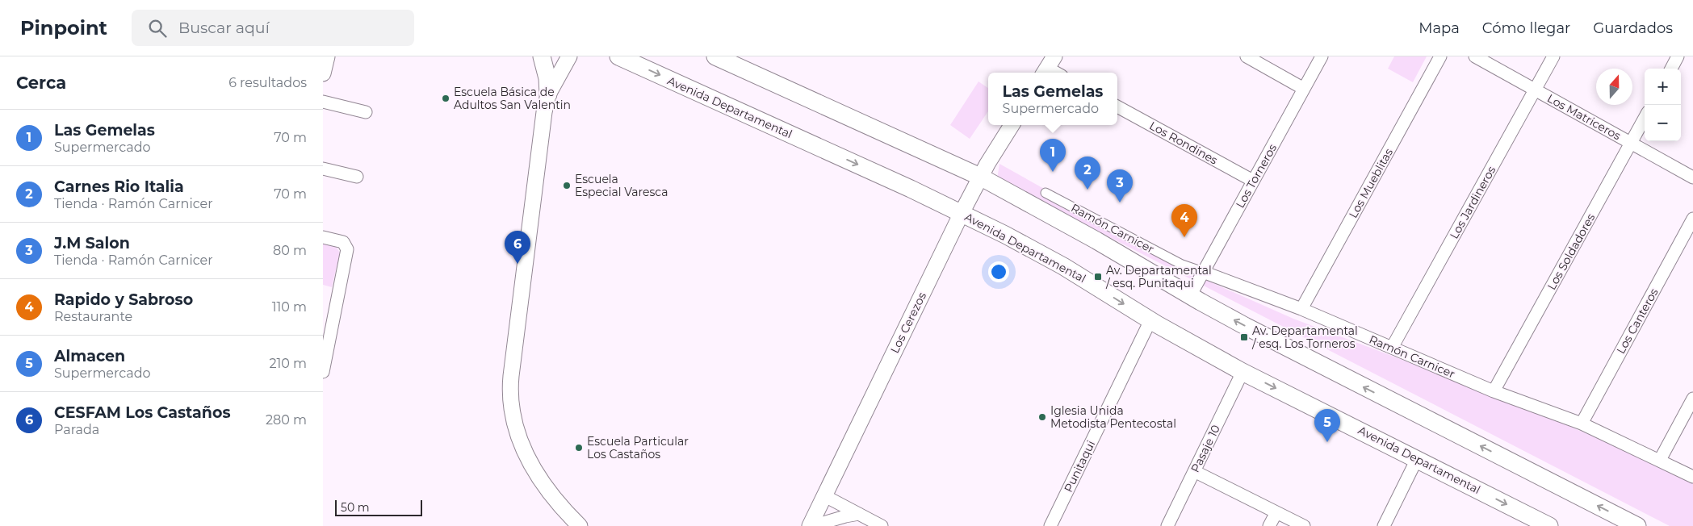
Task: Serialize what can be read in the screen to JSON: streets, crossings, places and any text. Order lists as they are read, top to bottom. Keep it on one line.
{"streets":{"main road":["Avenida Departamental"],"street":["Los Matriceros","Los Rondines","Los Torneros","Los Mueblitas","Los Jardineros","Ramón Carnicer","Los Soldadores","Los Canteros","Los Cerezos","Pasaje 10","Punitaqui"]},"crossings":[["Avenida Departamental","Los Cerezos"],["Avenida Departamental","Pasaje 10"],["Avenida Departamental","Punitaqui"],["Los Matriceros","Los Jardineros"],["Los Matriceros","Los Soldadores"],["Los Rondines","Los Torneros"],["Los Torneros","Ramón Carnicer"],["Los Mueblitas","Ramón Carnicer"],["Los Jardineros","Ramón Carnicer"],["Ramón Carnicer","Los Soldadores"],["Ramón Carnicer","Los Canteros"]],"places":{"other":["Escuela Básica de Adultos San Valentin","Escuela Especial Varesca","Iglesia Unida Metodista Pentecostal","Escuela Particular Los Castaños"],"transit":["Av. Departamental / esq. Punitaqui","Av. Departamental / esq. Los Torneros"]},"scale_bar":"50 m","north":"top","page":{"header":"Pinpoint","search":"Buscar aquí","nav":["Mapa","Cómo llegar","Guardados"],"heading":["Cerca","6 resultados"],"map_buttons":["+","−"],"popup":["Las Gemelas","Supermercado"],"list":[{"mark":"1","name":"Las Gemelas","note":"Supermercado","value":"70 m"},{"mark":"2","name":"Carnes Rio Italia","note":"Tienda · Ramón Carnicer","value":"70 m"},{"mark":"3","name":"J.M Salon","note":"Tienda · Ramón Carnicer","value":"80 m"},{"mark":"4","name":"Rapido y Sabroso","note":"Restaurante","value":"110 m"},{"mark":"5","name":"Almacen","note":"Supermercado","value":"210 m"},{"mark":"6","name":"CESFAM Los Castaños","note":"Parada","value":"280 m"}],"pins":["1","2","3","4","6","5"],"scale":"50 m"}}
